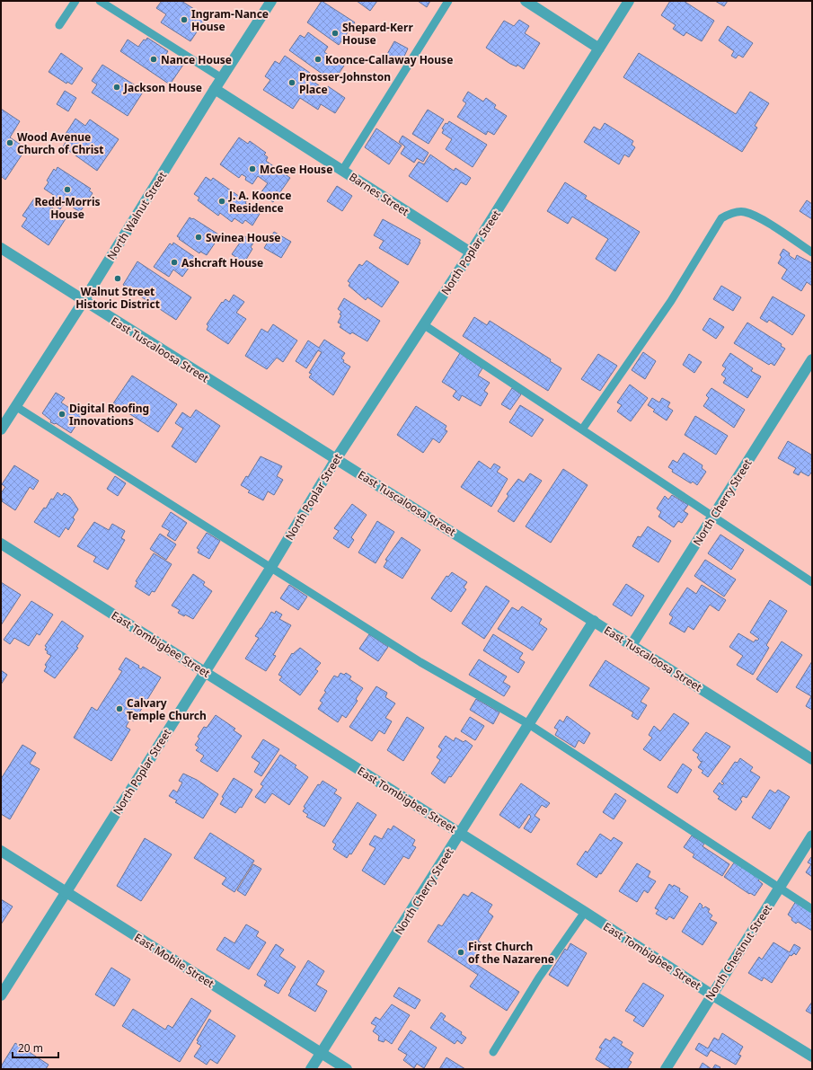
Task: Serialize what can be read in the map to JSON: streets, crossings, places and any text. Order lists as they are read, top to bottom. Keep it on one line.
{"streets":{"street":["Barnes Street","North Walnut Street","North Poplar Street","East Tuscaloosa Street","North Cherry Street","East Tombigbee Street","North Chestnut Street","East Mobile Street"]},"crossings":[["Barnes Street","North Walnut Street"],["Barnes Street","North Poplar Street"],["North Walnut Street","East Tuscaloosa Street"],["North Poplar Street","East Tuscaloosa Street"],["North Poplar Street","East Tombigbee Street"],["North Poplar Street","East Mobile Street"],["East Tuscaloosa Street","North Cherry Street"],["North Cherry Street","East Tombigbee Street"],["North Cherry Street","East Mobile Street"],["East Tombigbee Street","North Chestnut Street"]],"places":["Ingram-Nance House","Shepard-Kerr House","Nance House","Koonce-Callaway House","Prosser-Johnston Place","Jackson House","Wood Avenue Church of Christ","McGee House","Redd-Morris House","J. A. Koonce Residence","Swinea House","Ashcraft House","Walnut Street Historic District","Digital Roofing Innovations","Calvary Temple Church","First Church of the Nazarene"],"scale_bar":"20 m"}
